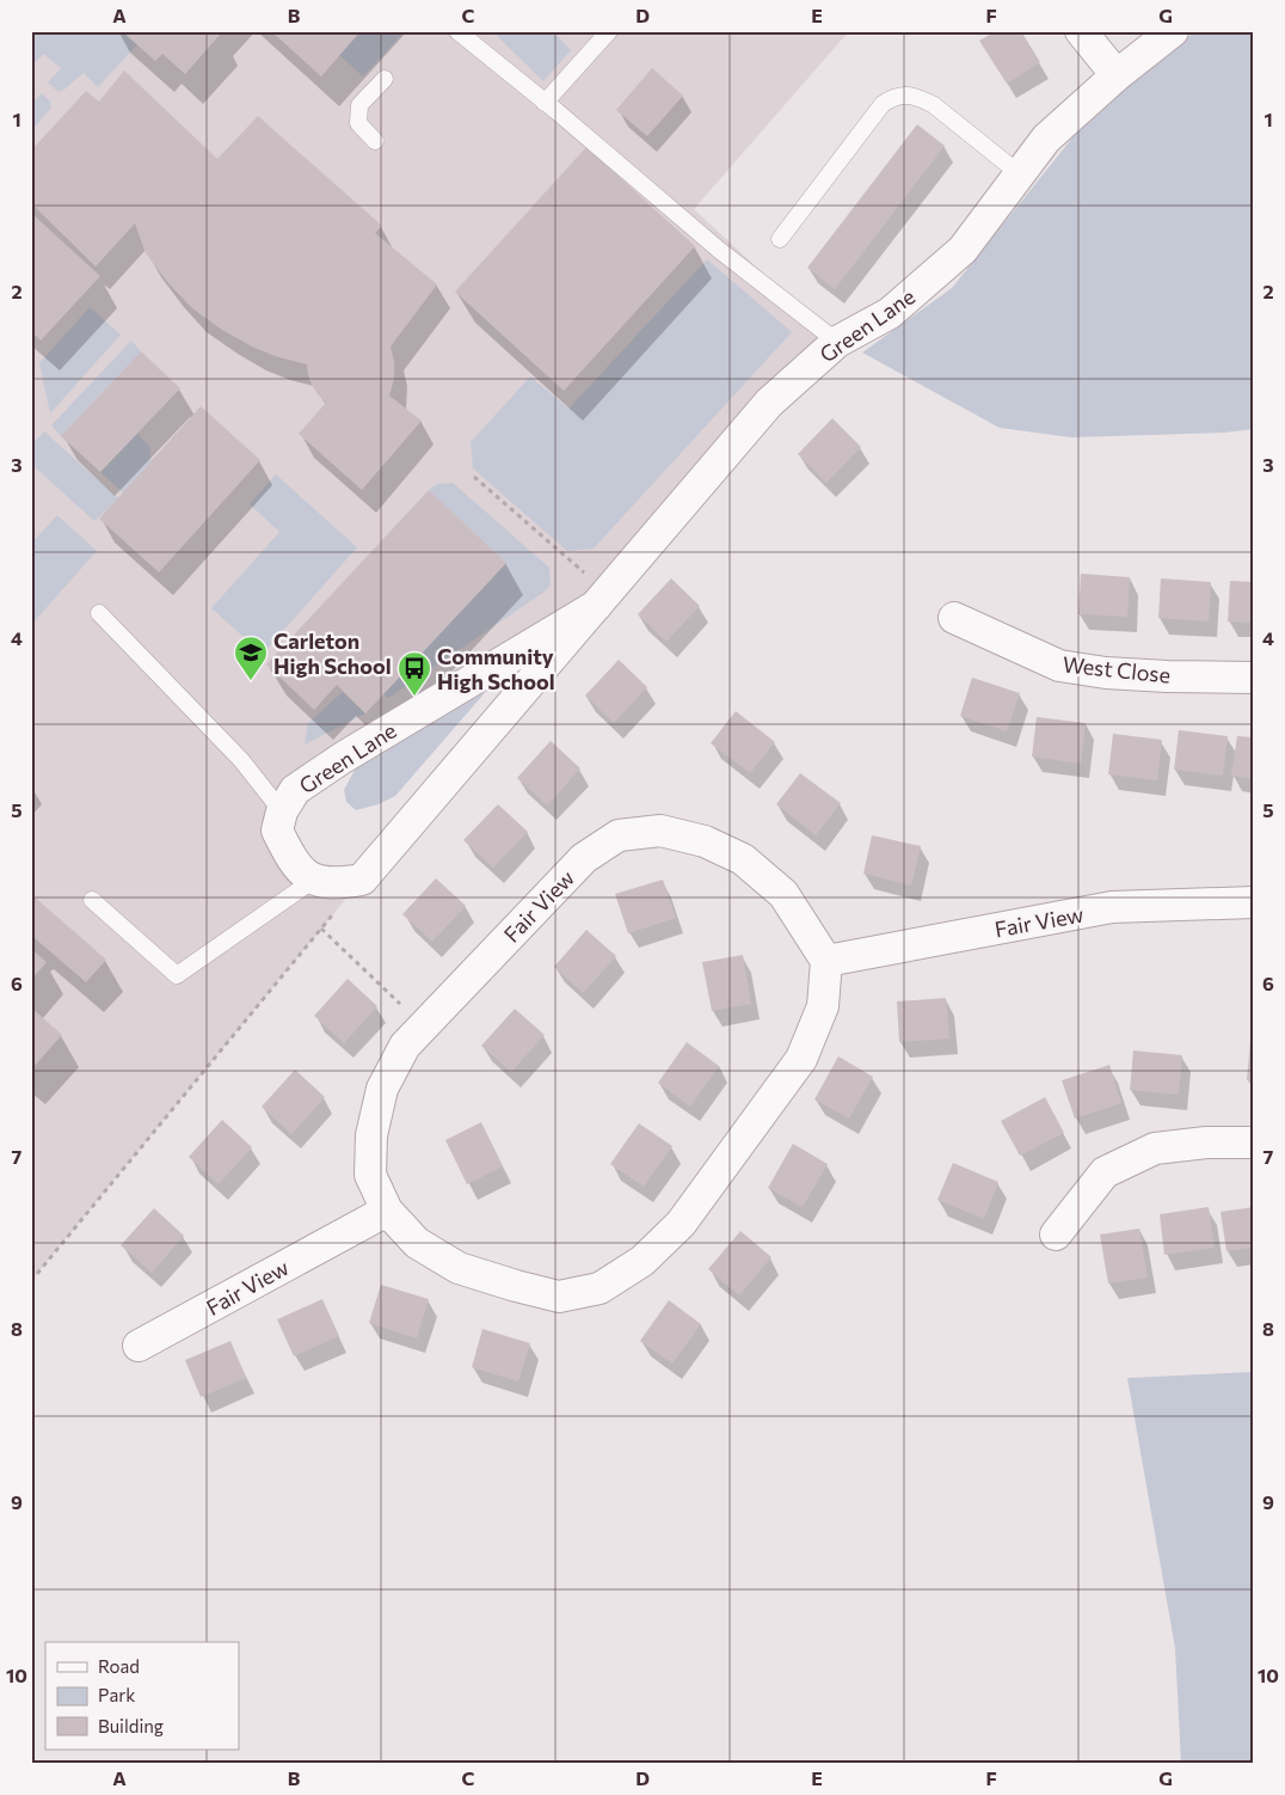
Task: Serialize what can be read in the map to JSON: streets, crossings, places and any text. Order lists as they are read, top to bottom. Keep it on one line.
{"streets":{"street":["Green Lane","West Close","Fair View"]},"places":{"school or university":["Carleton High School"],"bus stop":["Community High School"]},"legend":["Road","Park","Building"],"grid":{"columns":["A","B","C","D","E","F","G"],"rows":["1","2","3","4","5","6","7","8","9","10"]}}
